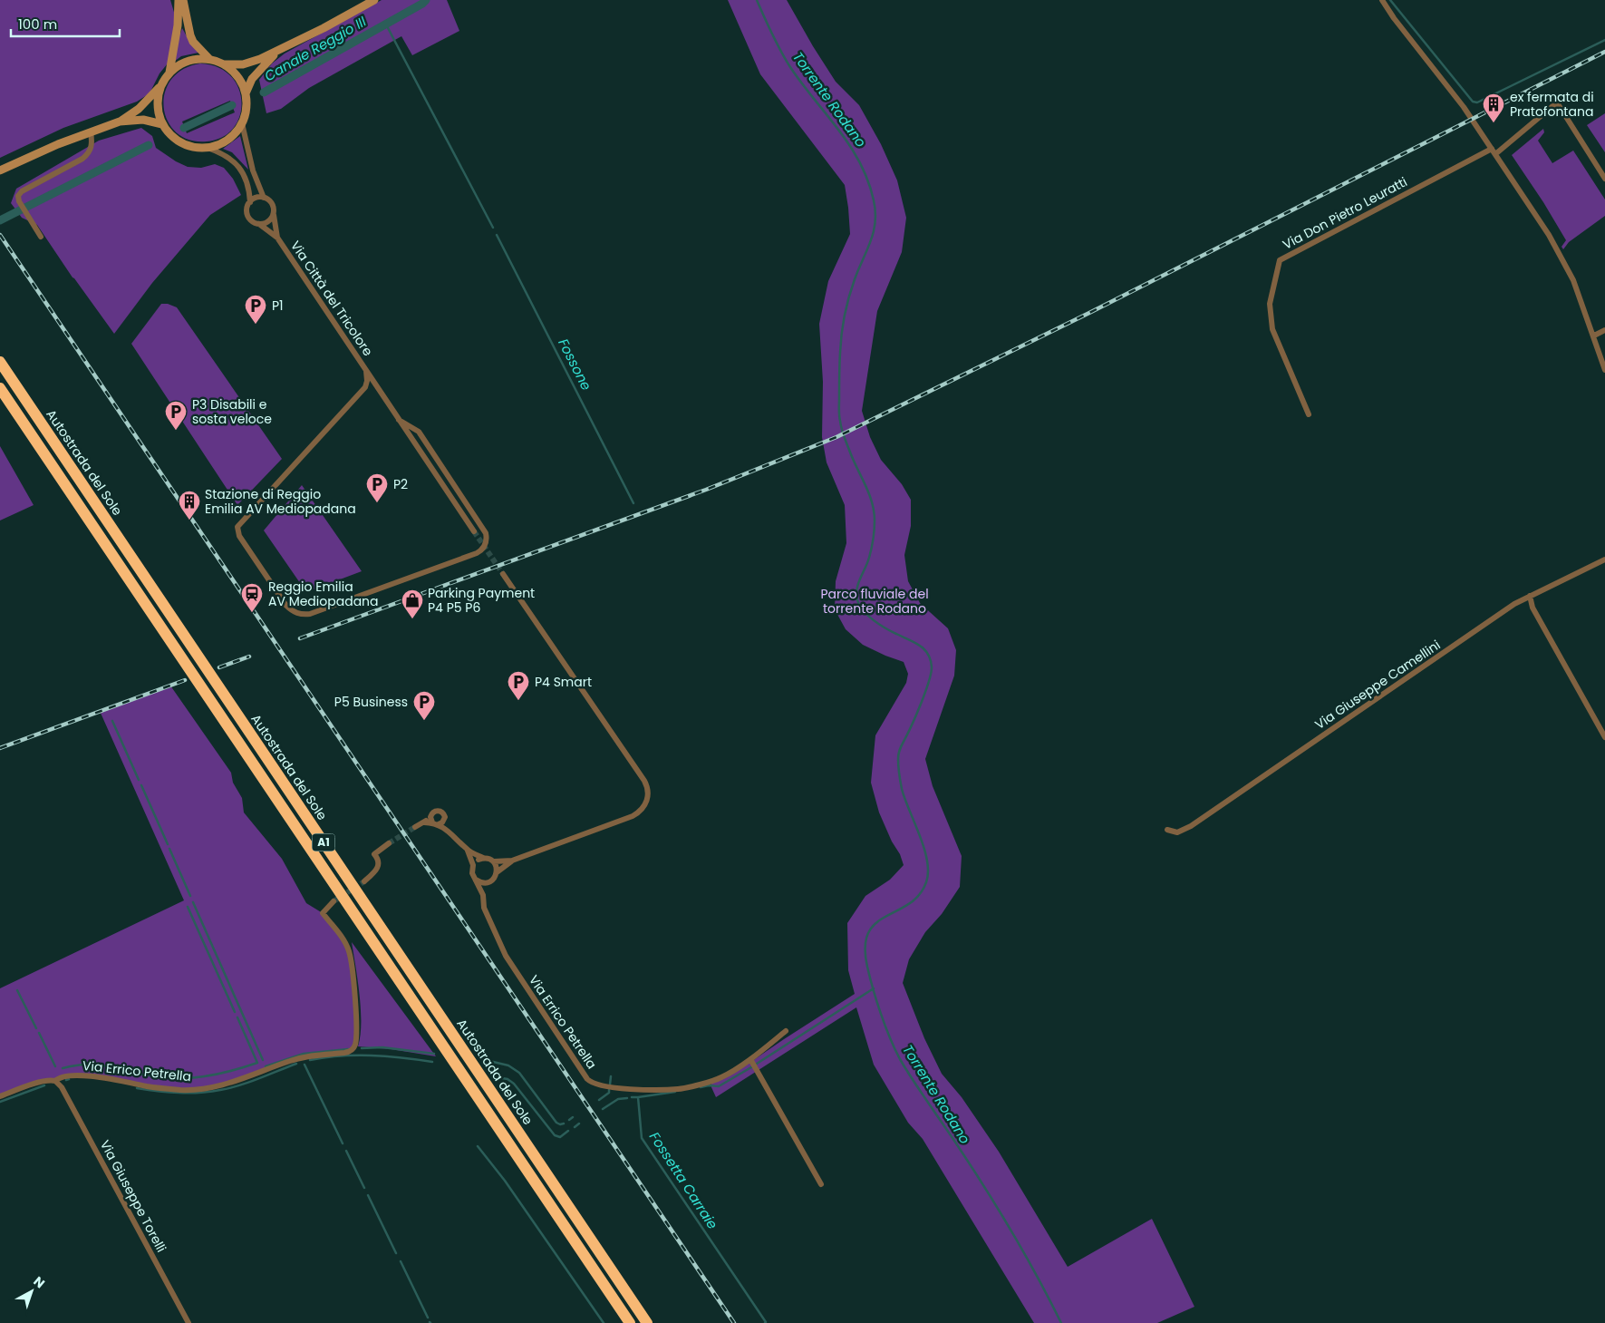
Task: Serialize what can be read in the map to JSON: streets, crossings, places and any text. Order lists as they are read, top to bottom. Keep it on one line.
{"streets":{"highway":["Autostrada del Sole","A1"],"street":["Via Don Pietro Leuratti","Via Città del Tricolore","Via Giuseppe Camellini","Via Errico Petrella","Via Giuseppe Torelli"]},"crossings":[["Via Errico Petrella","Via Giuseppe Torelli"]],"water":["Canale Reggio III","Torrente Rodano","Fossone","Fossetta Carraie"],"parks":["Parco fluviale del torrente Rodano"],"places":{"building":["ex fermata di Pratofontana","Stazione di Reggio Emilia AV Mediopadana"],"parking":["P1","P3 Disabili e sosta veloce","P2","P4 Smart","P5 Business"],"station":["Reggio Emilia AV Mediopadana"],"shop":["Parking Payment P4 P5 P6"]},"scale_bar":"100 m","north":"top right"}
